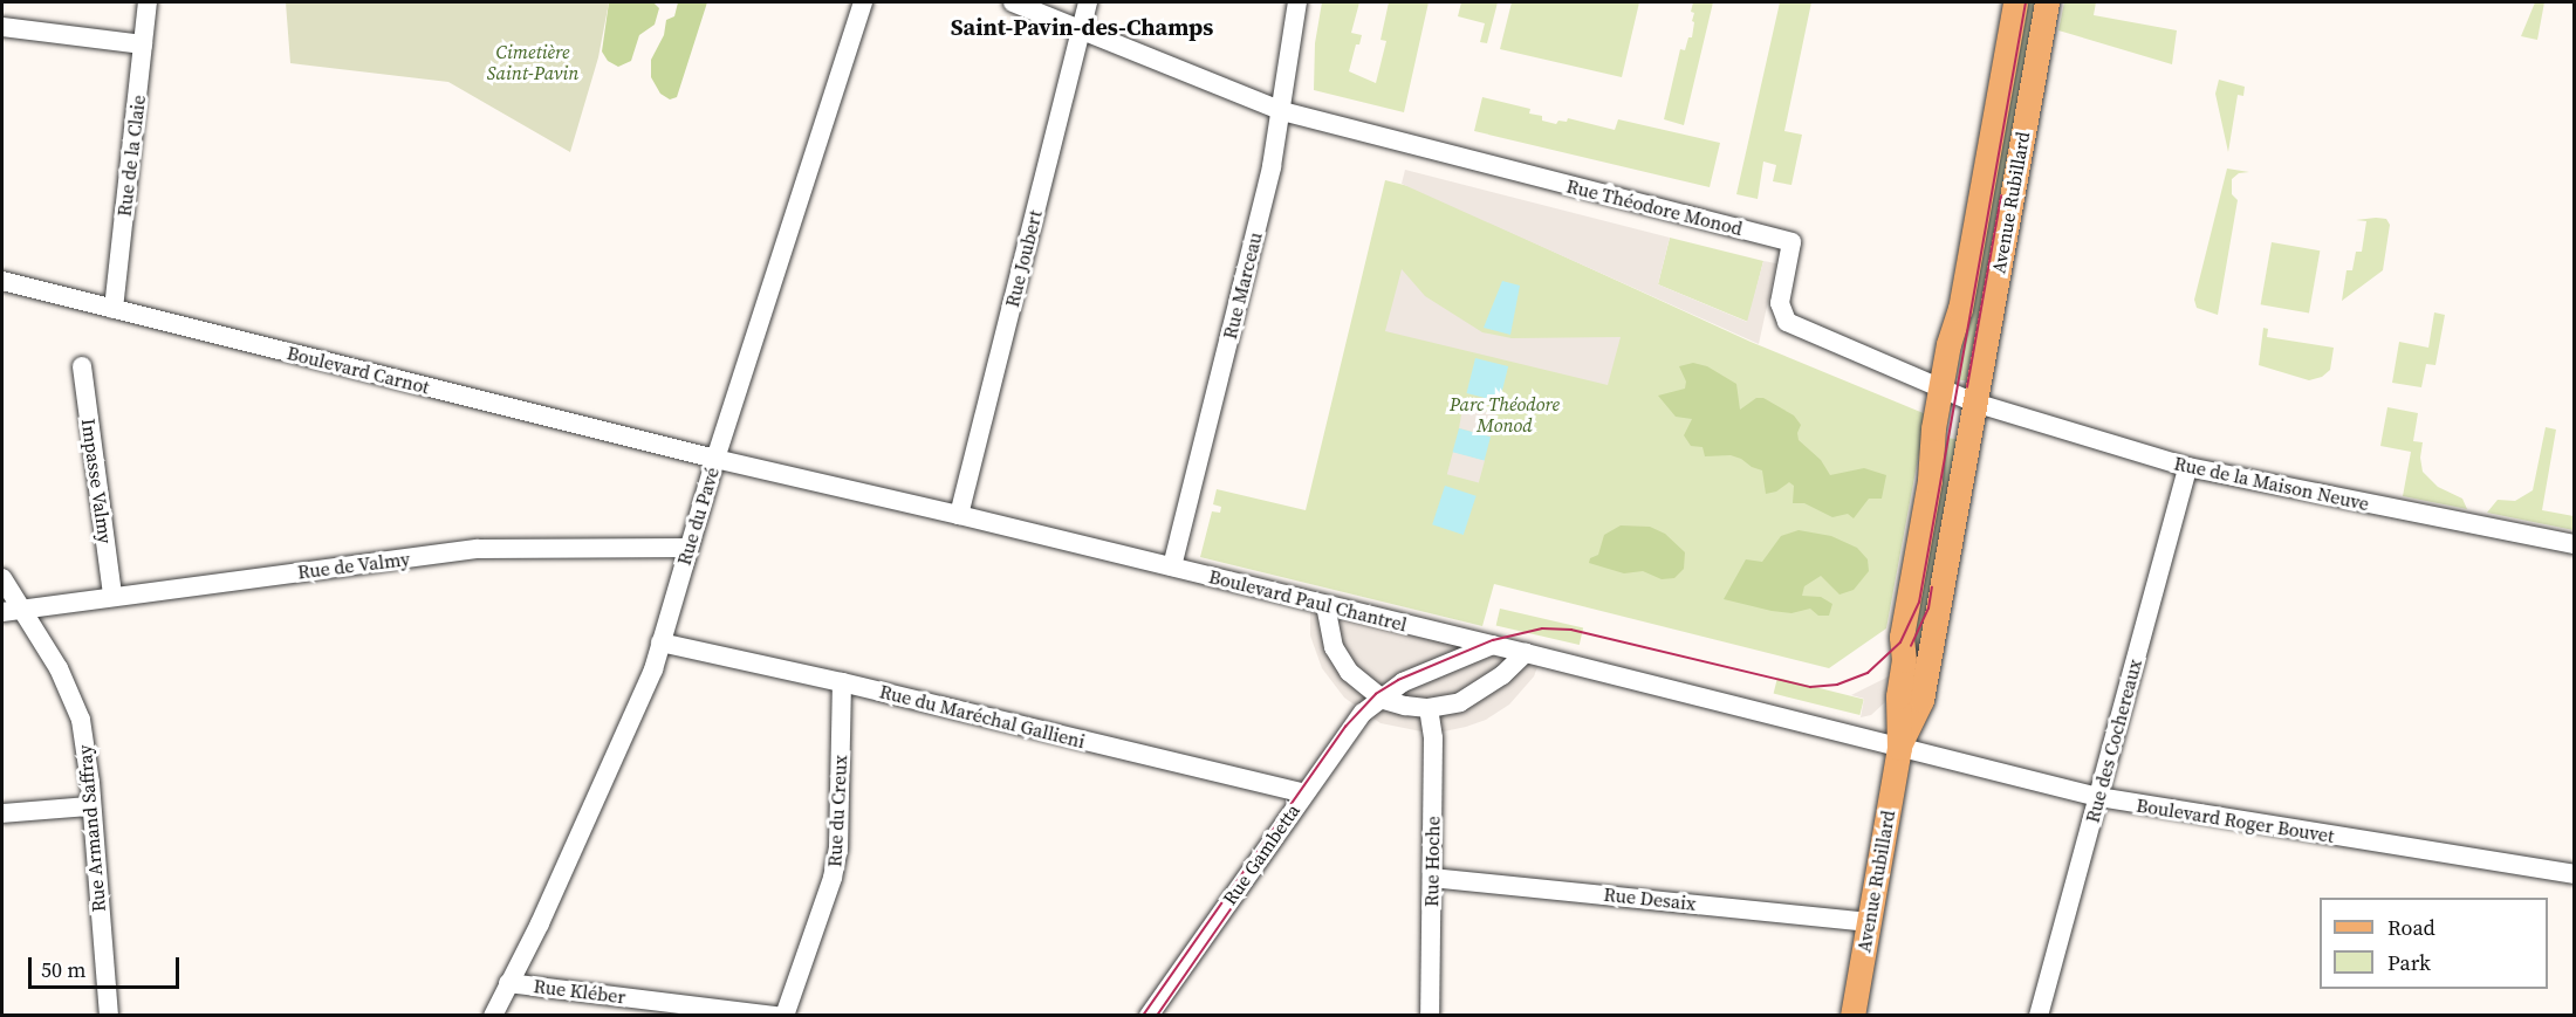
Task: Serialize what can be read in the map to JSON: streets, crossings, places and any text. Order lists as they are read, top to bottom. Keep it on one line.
{"streets":{"main road":["Avenue Rubillard"],"street":["Rue de la Claie","Rue Théodore Monod","Rue Joubert","Rue Marceau","Boulevard Carnot","Impasse Valmy","Rue de la Maison Neuve","Rue du Pavé","Rue de Valmy","Boulevard Paul Chantrel","Rue du Maréchal Gallieni","Rue des Cochereaux","Rue du Creux","Boulevard Roger Bouvet","Rue Armand Saffray","Rue Gambetta","Rue Hoche","Rue Desaix","Rue Kléber"]},"crossings":[["Rue de la Claie","Boulevard Carnot"],["Avenue Rubillard","Rue Théodore Monod"],["Avenue Rubillard","Rue de la Maison Neuve"],["Avenue Rubillard","Boulevard Paul Chantrel"],["Avenue Rubillard","Boulevard Roger Bouvet"],["Avenue Rubillard","Rue Desaix"],["Rue Théodore Monod","Rue Marceau"],["Rue Joubert","Boulevard Paul Chantrel"],["Rue Marceau","Boulevard Paul Chantrel"],["Boulevard Carnot","Rue du Pavé"],["Boulevard Carnot","Boulevard Paul Chantrel"],["Impasse Valmy","Rue de Valmy"],["Rue de la Maison Neuve","Rue des Cochereaux"],["Rue du Pavé","Rue de Valmy"],["Rue du Pavé","Boulevard Paul Chantrel"],["Rue du Pavé","Rue du Maréchal Gallieni"],["Rue du Pavé","Rue Kléber"],["Rue de Valmy","Rue Armand Saffray"],["Boulevard Paul Chantrel","Boulevard Roger Bouvet"],["Boulevard Paul Chantrel","Rue Gambetta"],["Rue du Maréchal Gallieni","Rue du Creux"],["Rue du Maréchal Gallieni","Rue Gambetta"],["Rue des Cochereaux","Boulevard Roger Bouvet"],["Rue Hoche","Rue Desaix"]],"districts":["Saint-Pavin-des-Champs"],"parks":["Cimetière Saint-Pavin","Parc Théodore Monod"],"legend":["Road","Park"],"scale_bar":"50 m"}
